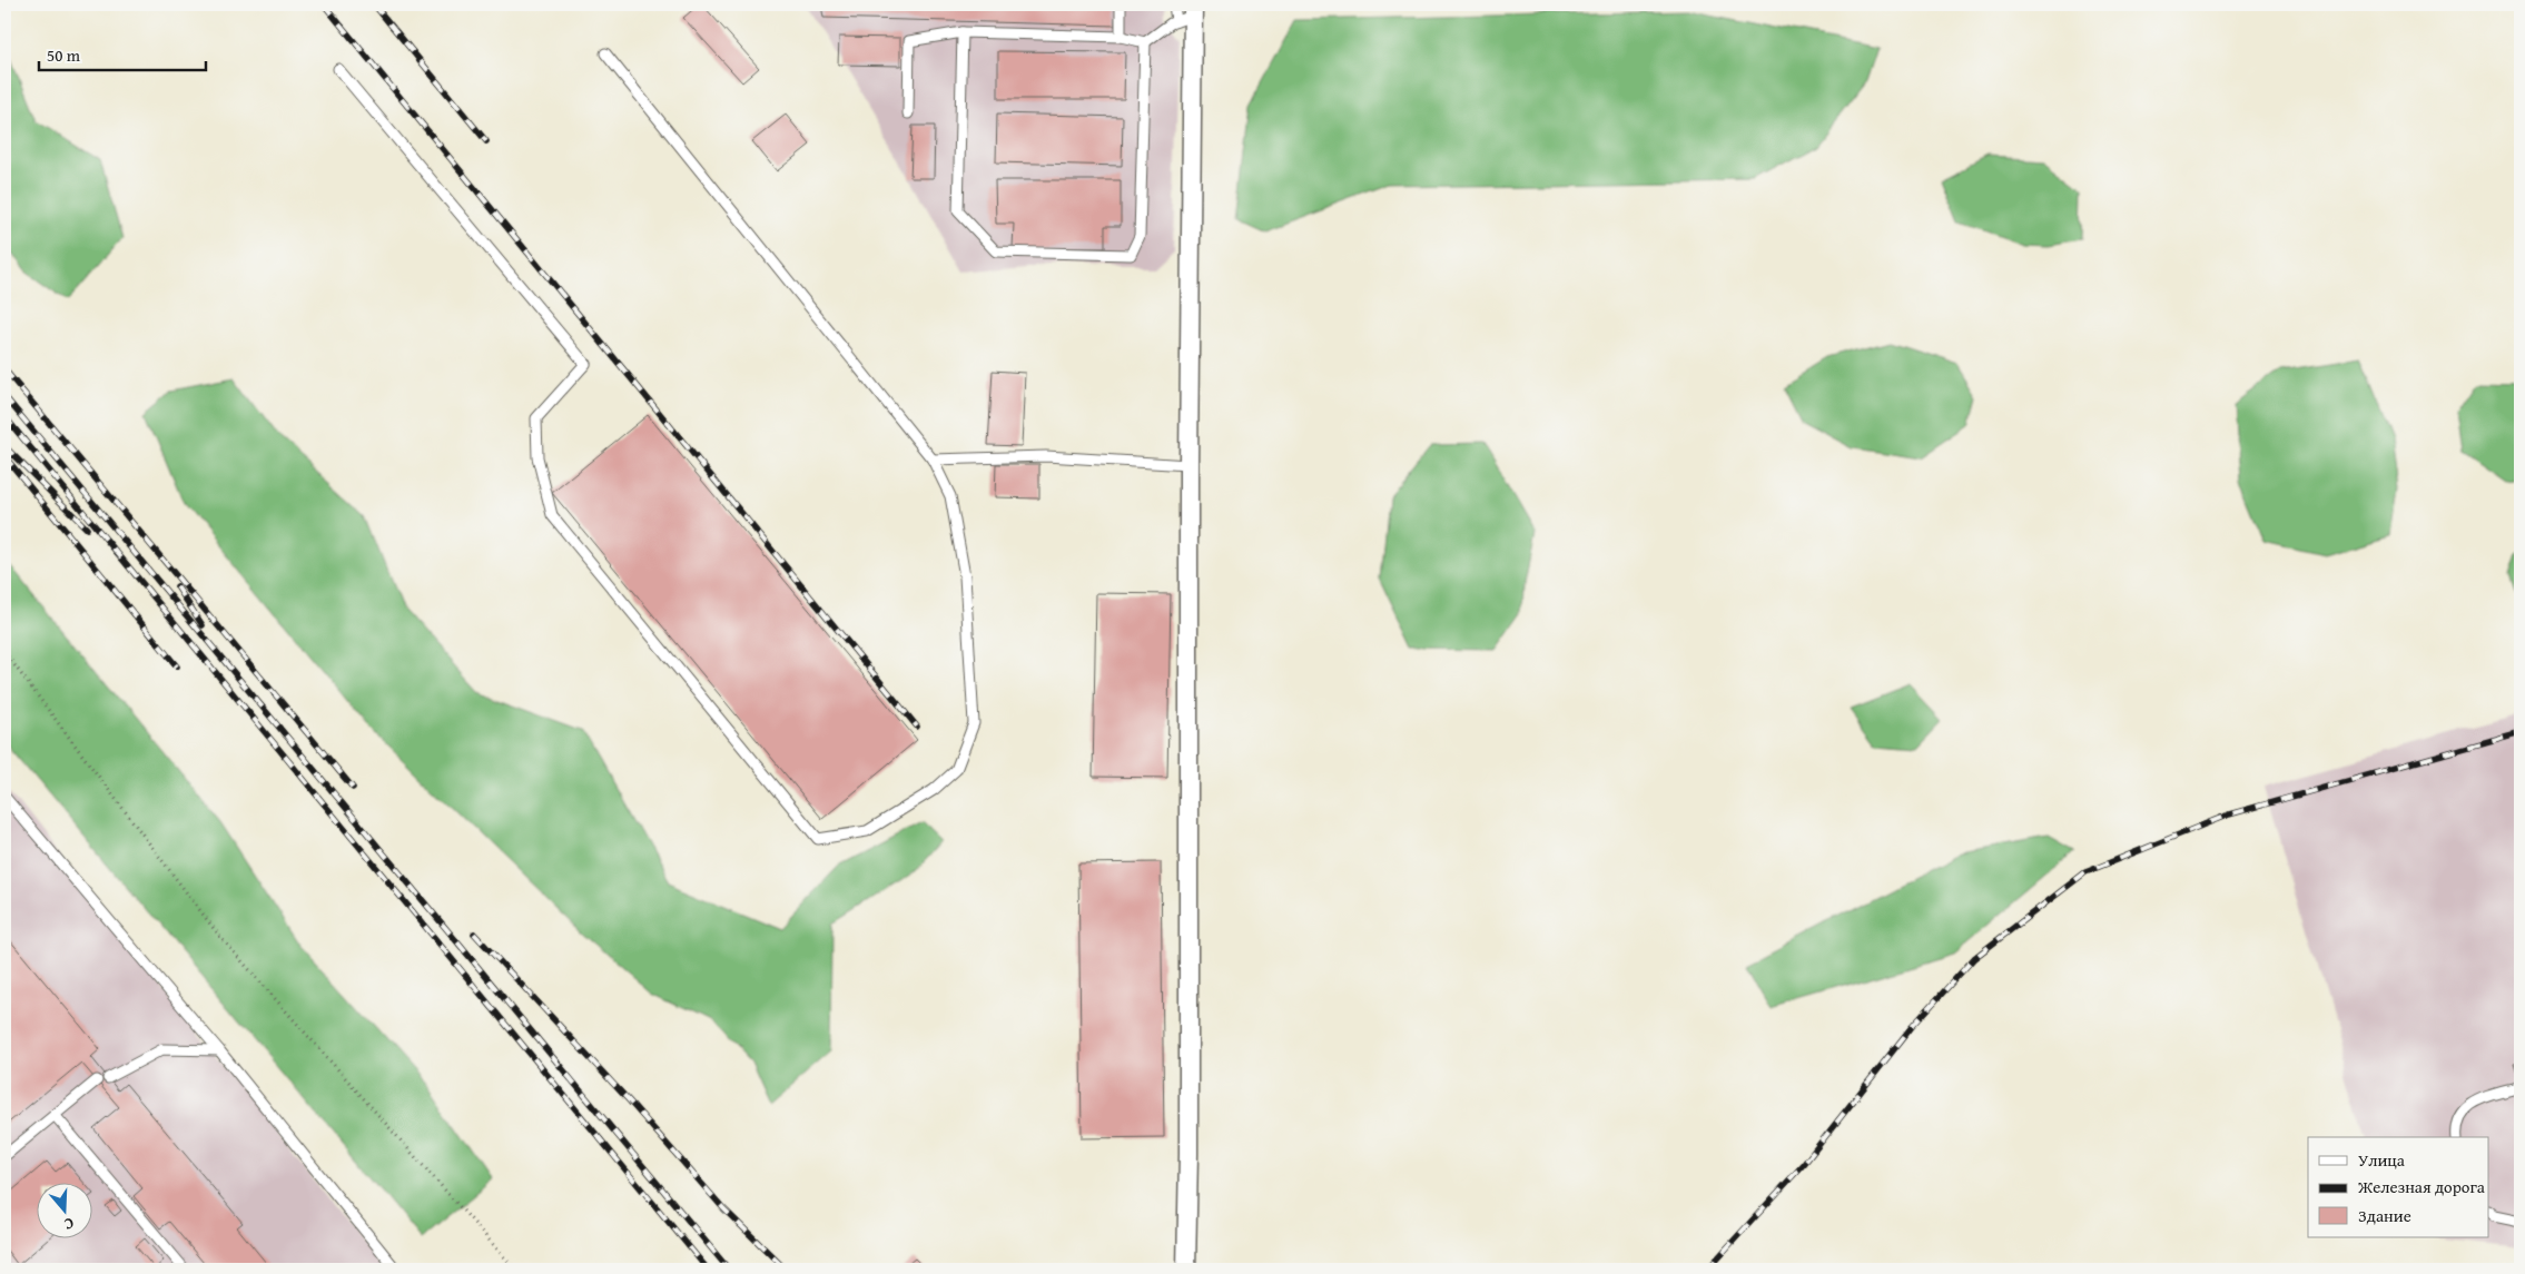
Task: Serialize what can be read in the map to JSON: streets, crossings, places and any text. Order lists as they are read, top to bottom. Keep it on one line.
{"legend":["Улица","Железная дорога","Здание"],"scale_bar":"50 m","north":"bottom"}
